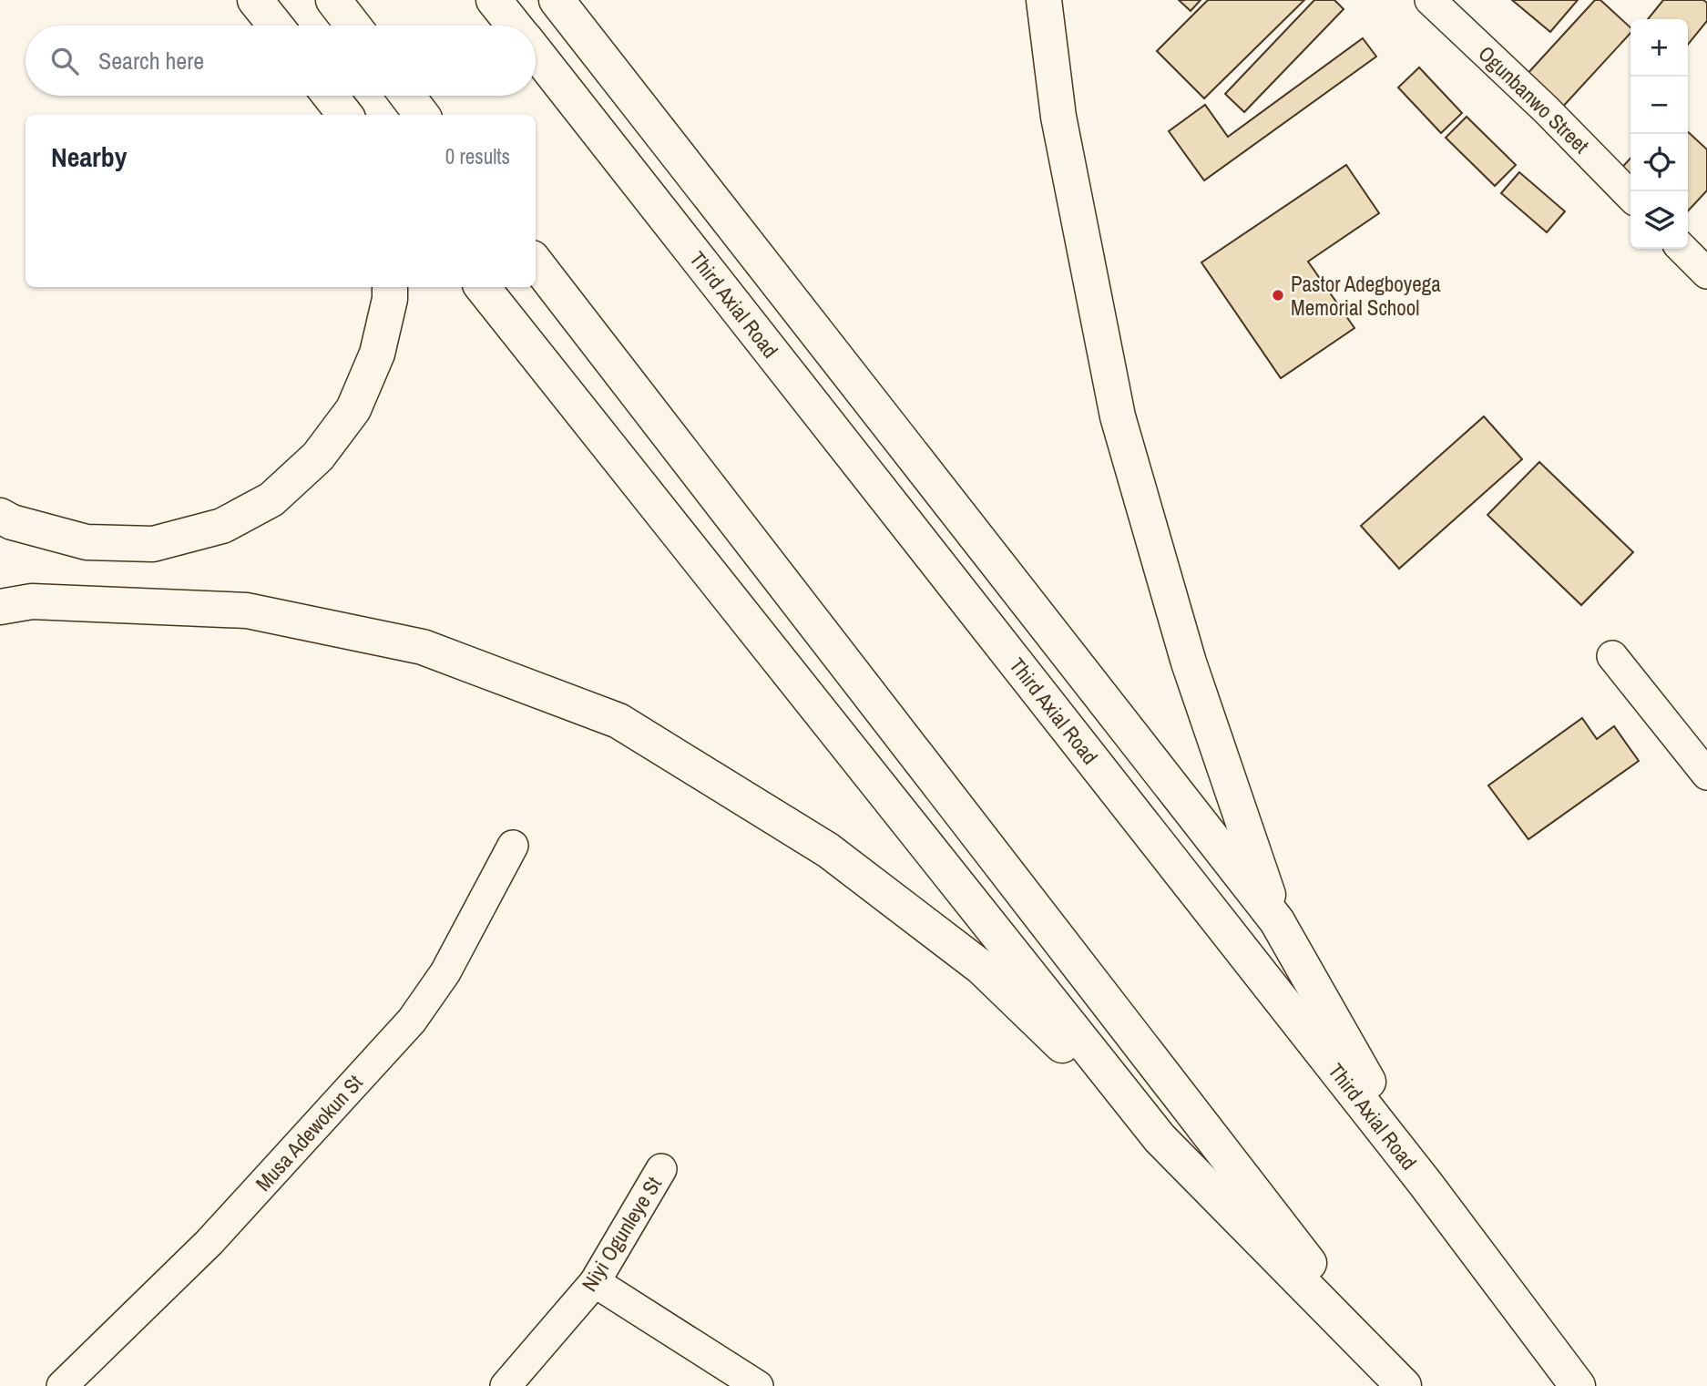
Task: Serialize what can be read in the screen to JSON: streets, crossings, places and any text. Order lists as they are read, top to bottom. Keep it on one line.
{"streets":{"highway":["Third Axial Road"],"street":["Ogunbanwo Street","Musa Adewokun St","Niyi Ogunleye St"]},"places":["Pastor Adegboyega Memorial School"],"page":{"map_buttons":["+","−"],"search":"Search here","heading":["Nearby","0 results"]}}
